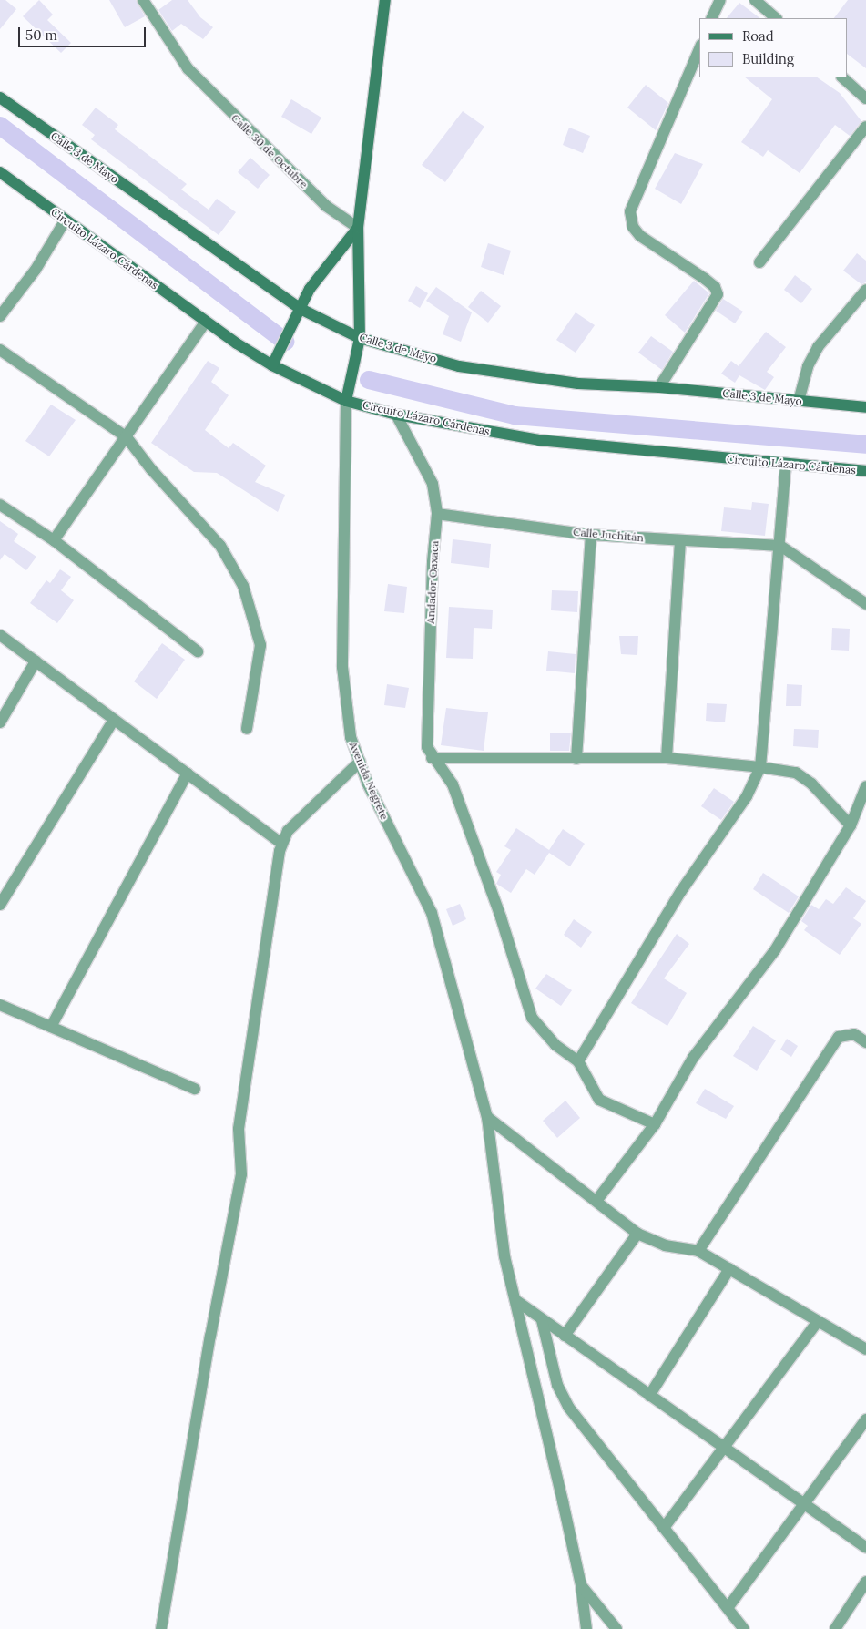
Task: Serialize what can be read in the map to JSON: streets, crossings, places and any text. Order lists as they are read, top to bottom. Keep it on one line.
{"streets":{"street":["Calle 30 de Octubre","Calle 3 de Mayo","Circuito Lázaro Cárdenas","Calle Juchitán","Andador Oaxaca","Avenida Negrete"]},"crossings":[["Circuito Lázaro Cárdenas","Andador Oaxaca"],["Circuito Lázaro Cárdenas","Avenida Negrete"],["Calle Juchitán","Andador Oaxaca"]],"legend":["Road","Building"],"scale_bar":"50 m"}
